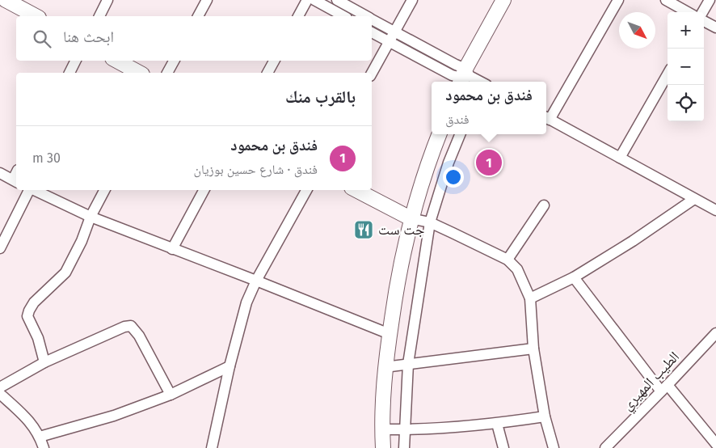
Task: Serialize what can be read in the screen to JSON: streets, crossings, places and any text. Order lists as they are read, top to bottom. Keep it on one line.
{"streets":{"street":["الطيب المهيري"]},"places":{"restaurant":["جت ست"]},"north":"bottom right","page":{"map_buttons":["+","−"],"search":"ابحث هنا","heading":"بالقرب منك","popup":["فندق بن محمود","فندق"],"list":[{"mark":"1","name":"فندق بن محمود","note":"فندق · شارع حسين بوزيان","value":"30 m"}],"pins":"1"}}
